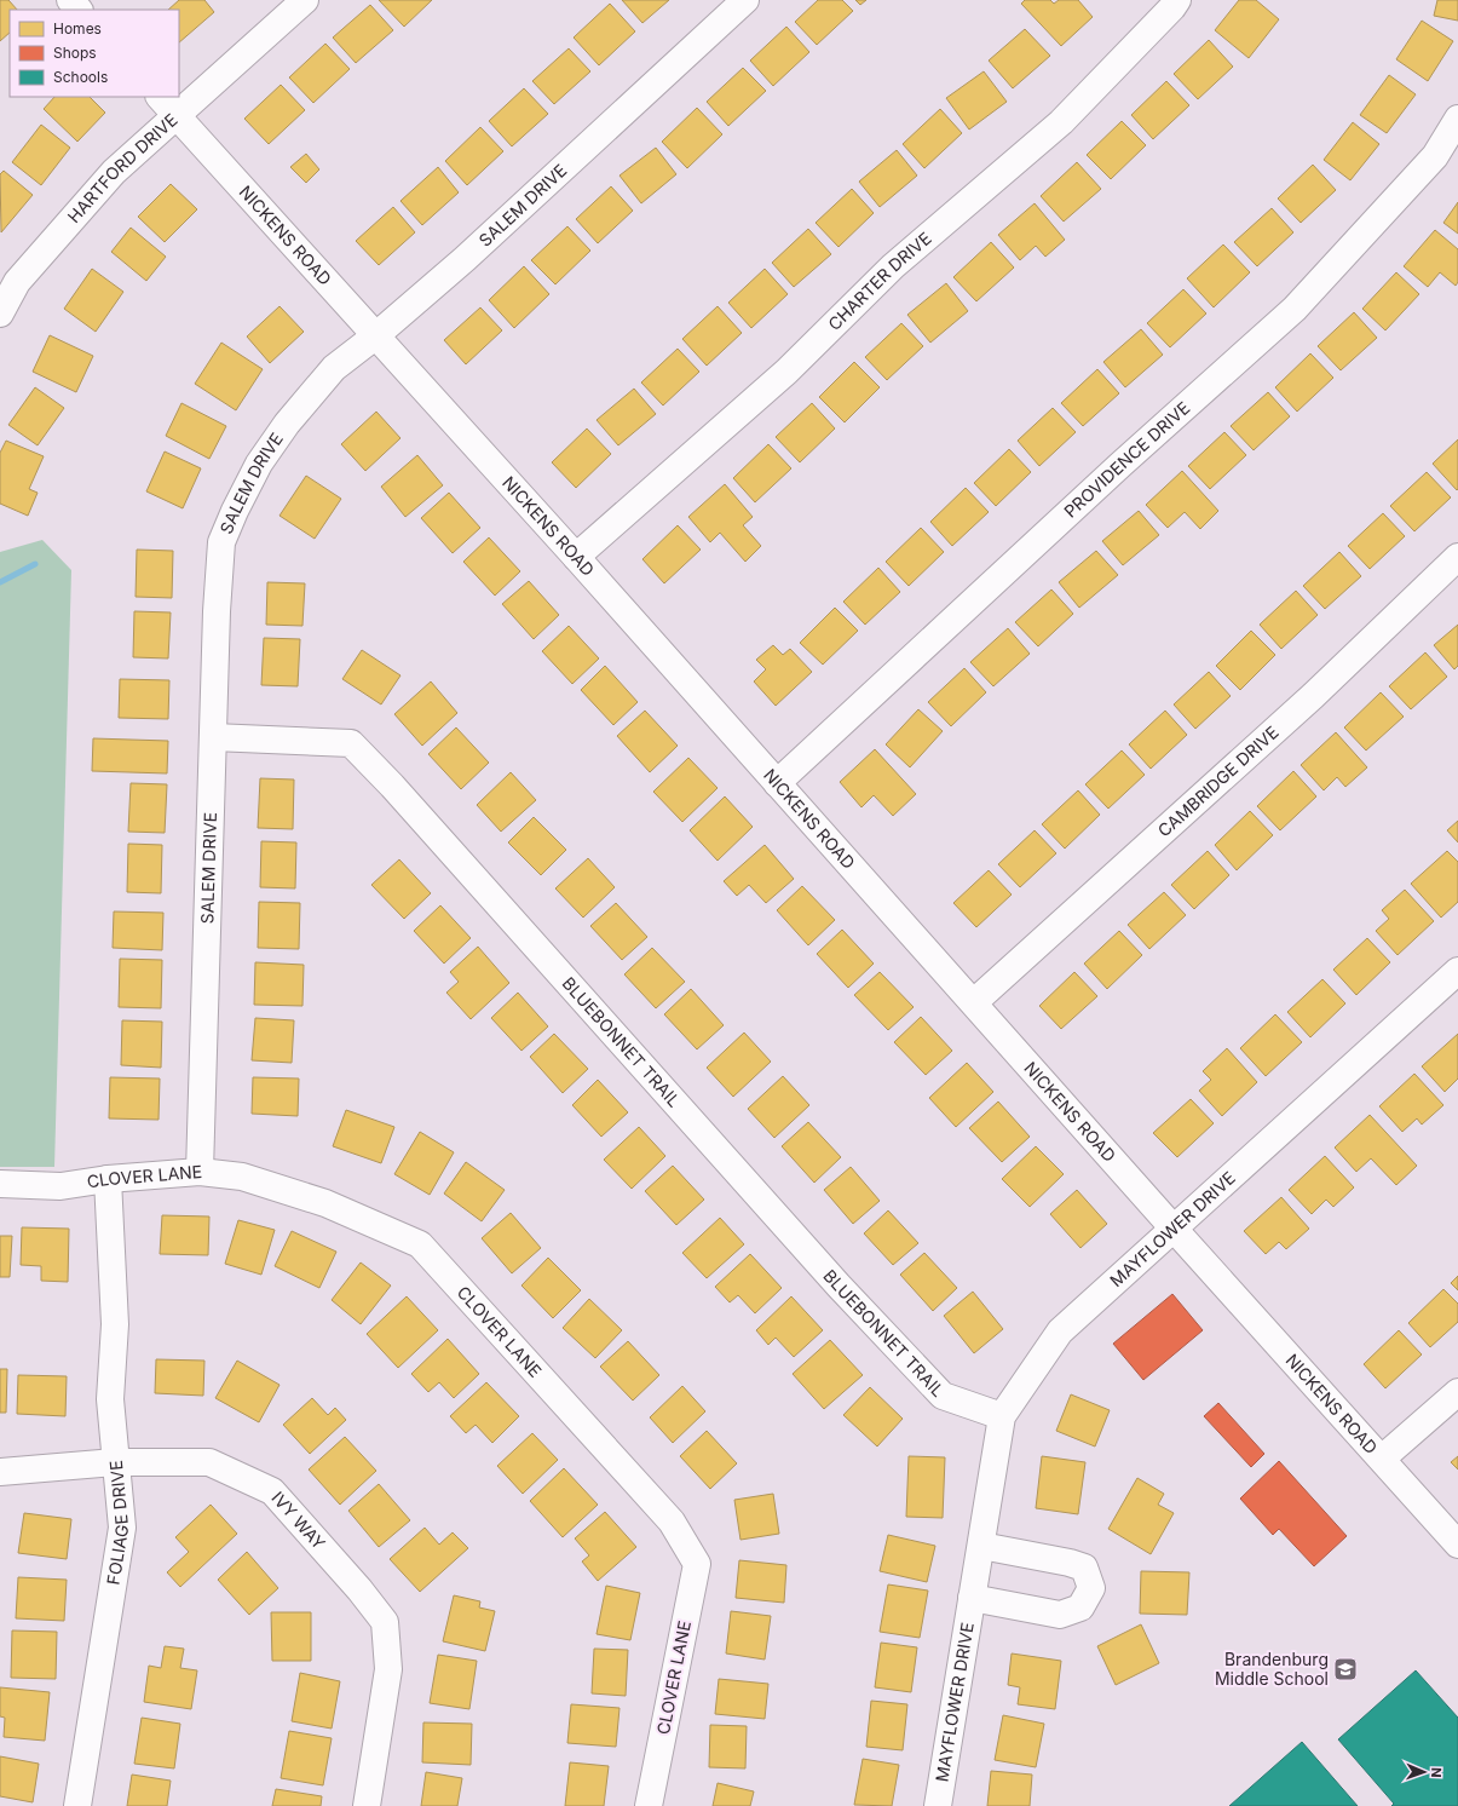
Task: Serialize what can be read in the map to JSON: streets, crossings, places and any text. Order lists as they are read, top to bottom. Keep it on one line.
{"streets":{"street":["HARTFORD DRIVE","SALEM DRIVE","NICKENS ROAD","CHARTER DRIVE","PROVIDENCE DRIVE","CAMBRIDGE DRIVE","BLUEBONNET TRAIL","CLOVER LANE","MAYFLOWER DRIVE","IVY WAY","FOLIAGE DRIVE"]},"crossings":[["HARTFORD DRIVE","NICKENS ROAD"],["SALEM DRIVE","NICKENS ROAD"],["SALEM DRIVE","BLUEBONNET TRAIL"],["SALEM DRIVE","CLOVER LANE"],["NICKENS ROAD","CHARTER DRIVE"],["NICKENS ROAD","PROVIDENCE DRIVE"],["NICKENS ROAD","CAMBRIDGE DRIVE"],["NICKENS ROAD","MAYFLOWER DRIVE"],["BLUEBONNET TRAIL","MAYFLOWER DRIVE"],["CLOVER LANE","FOLIAGE DRIVE"],["IVY WAY","FOLIAGE DRIVE"]],"places":{"school or university":["Brandenburg Middle School"]},"legend":["Homes","Shops","Schools"],"north":"right"}
